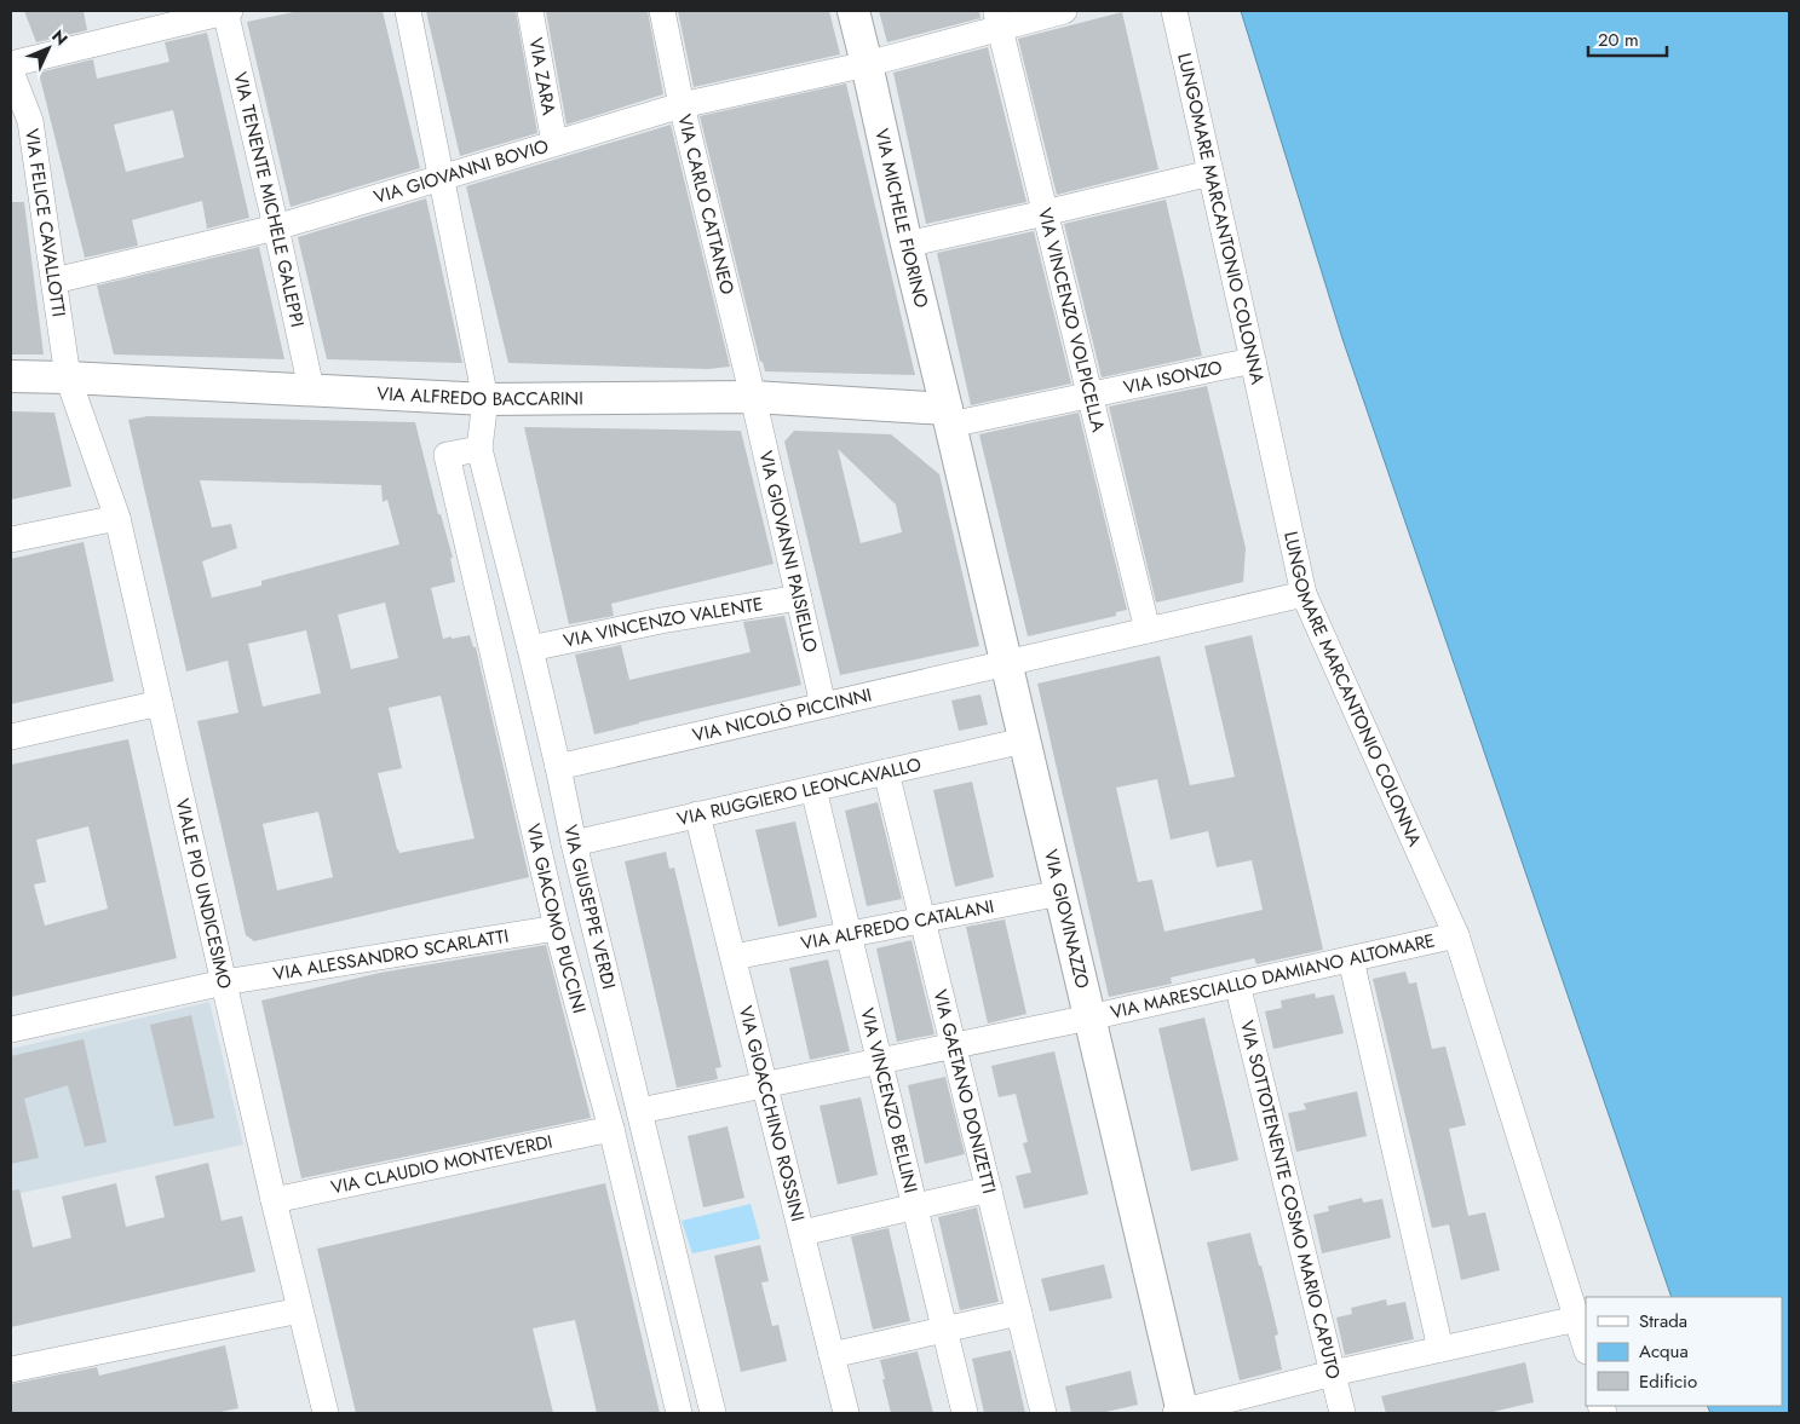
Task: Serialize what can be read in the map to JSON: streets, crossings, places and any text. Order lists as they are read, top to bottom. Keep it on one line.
{"streets":{"street":["VIA ZARA","VIA GIOVANNI BOVIO","VIA TENENTE MICHELE GALEPPI","VIA CARLO CATTANEO","VIA MICHELE FIORINO","LUNGOMARE MARCANTONIO COLONNA","VIA FELICE CAVALLOTTI","VIA VINCENZO VOLPICELLA","VIA ISONZO","VIA ALFREDO BACCARINI","VIA GIOVANNI PAISIELLO","VIA VINCENZO VALENTE","VIA NICOLÒ PICCINNI","VIA RUGGIERO LEONCAVALLO","VIALE PIO UNDICESIMO","VIA GIUSEPPE VERDI","VIA GIACOMO PUCCINI","VIA GIOVINAZZO","VIA ALFREDO CATALANI","VIA ALESSANDRO SCARLATTI","VIA MARESCIALLO DAMIANO ALTOMARE","VIA GAETANO DONIZETTI","VIA VINCENZO BELLINI","VIA GIOACCHINO ROSSINI","VIA CLAUDIO MONTEVERDI","VIA SOTTOTENENTE COSMO MARIO CAPUTO"]},"crossings":[["VIA ZARA","VIA GIOVANNI BOVIO"],["VIA GIOVANNI BOVIO","VIA TENENTE MICHELE GALEPPI"],["VIA GIOVANNI BOVIO","VIA CARLO CATTANEO"],["VIA GIOVANNI BOVIO","VIA MICHELE FIORINO"],["VIA GIOVANNI BOVIO","VIA FELICE CAVALLOTTI"],["VIA GIOVANNI BOVIO","VIA VINCENZO VOLPICELLA"],["VIA GIOVANNI BOVIO","VIA GIUSEPPE VERDI"],["VIA TENENTE MICHELE GALEPPI","VIA ALFREDO BACCARINI"],["VIA CARLO CATTANEO","VIA ALFREDO BACCARINI"],["VIA CARLO CATTANEO","VIA GIOVANNI PAISIELLO"],["VIA MICHELE FIORINO","VIA ISONZO"],["VIA MICHELE FIORINO","VIA ALFREDO BACCARINI"],["VIA MICHELE FIORINO","VIA GIOVINAZZO"],["LUNGOMARE MARCANTONIO COLONNA","VIA ISONZO"],["LUNGOMARE MARCANTONIO COLONNA","VIA NICOLÒ PICCINNI"],["LUNGOMARE MARCANTONIO COLONNA","VIA MARESCIALLO DAMIANO ALTOMARE"],["VIA FELICE CAVALLOTTI","VIA ALFREDO BACCARINI"],["VIA FELICE CAVALLOTTI","VIALE PIO UNDICESIMO"],["VIA VINCENZO VOLPICELLA","VIA ISONZO"],["VIA VINCENZO VOLPICELLA","VIA NICOLÒ PICCINNI"],["VIA ISONZO","VIA ALFREDO BACCARINI"],["VIA ISONZO","VIA GIOVINAZZO"],["VIA ALFREDO BACCARINI","VIA GIOVANNI PAISIELLO"],["VIA ALFREDO BACCARINI","VIALE PIO UNDICESIMO"],["VIA ALFREDO BACCARINI","VIA GIUSEPPE VERDI"],["VIA ALFREDO BACCARINI","VIA GIOVINAZZO"],["VIA GIOVANNI PAISIELLO","VIA VINCENZO VALENTE"],["VIA GIOVANNI PAISIELLO","VIA NICOLÒ PICCINNI"],["VIA VINCENZO VALENTE","VIA GIUSEPPE VERDI"],["VIA NICOLÒ PICCINNI","VIA GIUSEPPE VERDI"],["VIA NICOLÒ PICCINNI","VIA GIOVINAZZO"],["VIA RUGGIERO LEONCAVALLO","VIA GIUSEPPE VERDI"],["VIA RUGGIERO LEONCAVALLO","VIA GIOVINAZZO"],["VIA RUGGIERO LEONCAVALLO","VIA GAETANO DONIZETTI"],["VIA RUGGIERO LEONCAVALLO","VIA VINCENZO BELLINI"],["VIA RUGGIERO LEONCAVALLO","VIA GIOACCHINO ROSSINI"],["VIALE PIO UNDICESIMO","VIA ALESSANDRO SCARLATTI"],["VIALE PIO UNDICESIMO","VIA CLAUDIO MONTEVERDI"],["VIA GIUSEPPE VERDI","VIA GIACOMO PUCCINI"],["VIA GIUSEPPE VERDI","VIA MARESCIALLO DAMIANO ALTOMARE"],["VIA GIACOMO PUCCINI","VIA ALESSANDRO SCARLATTI"],["VIA GIACOMO PUCCINI","VIA CLAUDIO MONTEVERDI"],["VIA GIOVINAZZO","VIA ALFREDO CATALANI"],["VIA GIOVINAZZO","VIA MARESCIALLO DAMIANO ALTOMARE"],["VIA ALFREDO CATALANI","VIA GAETANO DONIZETTI"],["VIA ALFREDO CATALANI","VIA VINCENZO BELLINI"],["VIA ALFREDO CATALANI","VIA GIOACCHINO ROSSINI"],["VIA MARESCIALLO DAMIANO ALTOMARE","VIA GAETANO DONIZETTI"],["VIA MARESCIALLO DAMIANO ALTOMARE","VIA VINCENZO BELLINI"],["VIA MARESCIALLO DAMIANO ALTOMARE","VIA GIOACCHINO ROSSINI"],["VIA MARESCIALLO DAMIANO ALTOMARE","VIA SOTTOTENENTE COSMO MARIO CAPUTO"]],"legend":["Strada","Acqua","Edificio"],"scale_bar":"20 m","north":"top right"}
